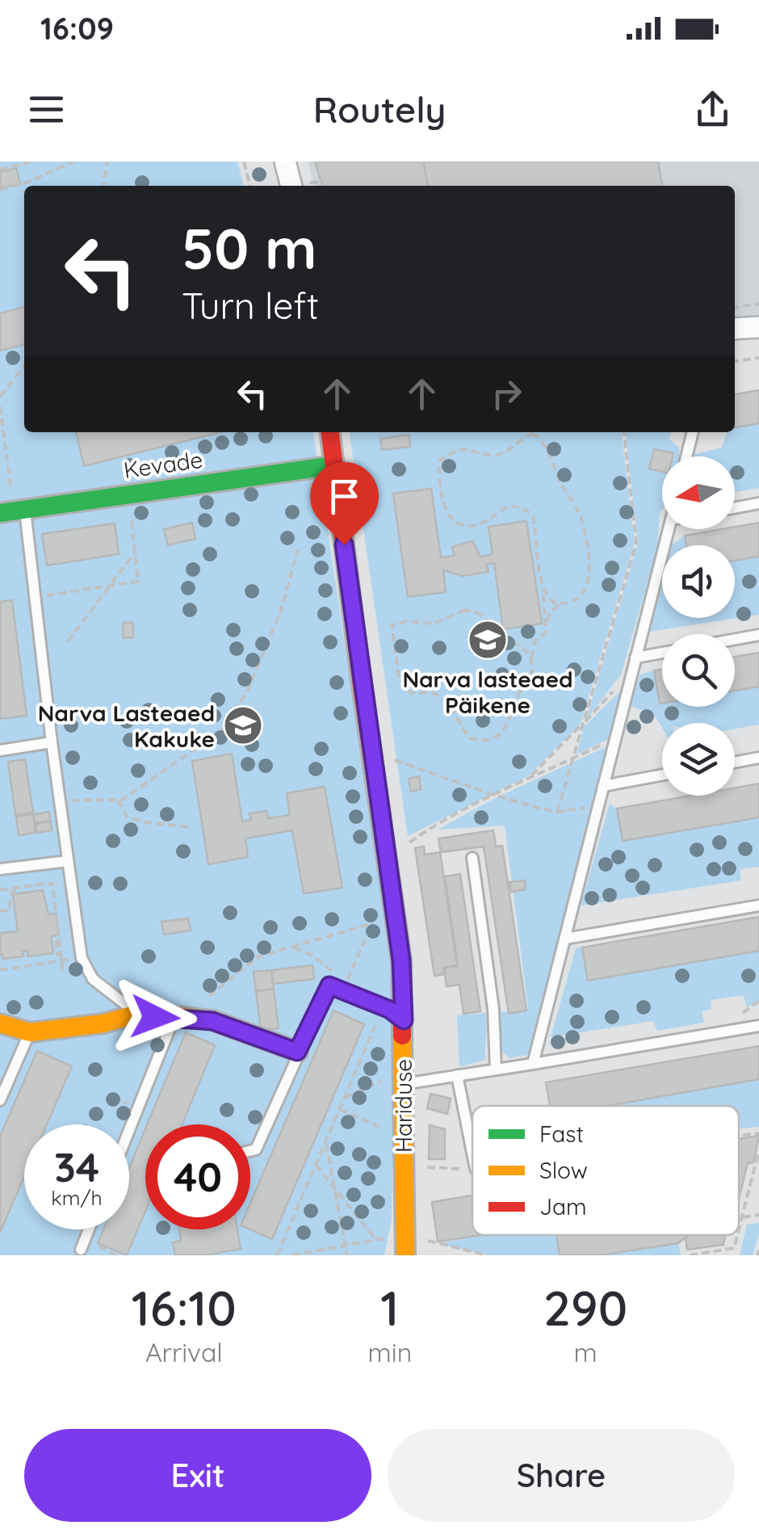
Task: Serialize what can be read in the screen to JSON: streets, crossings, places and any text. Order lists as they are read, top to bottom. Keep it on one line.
{"streets":{"street":["Kevade","Hariduse"]},"crossings":[["Kevade","Hariduse"]],"places":{"school or university":["Narva lasteaed Päikene","Narva Lasteaed Kakuke"]},"legend":["Fast","Slow","Jam"],"north":"left","page":{"status":"16:09","header":"Routely","turn":["50 m","Turn left"],"speed":"34 km/h","limit":"40","eta":["16:10","Arrival","1","min","290","m"],"buttons":["Exit","Share"]}}
